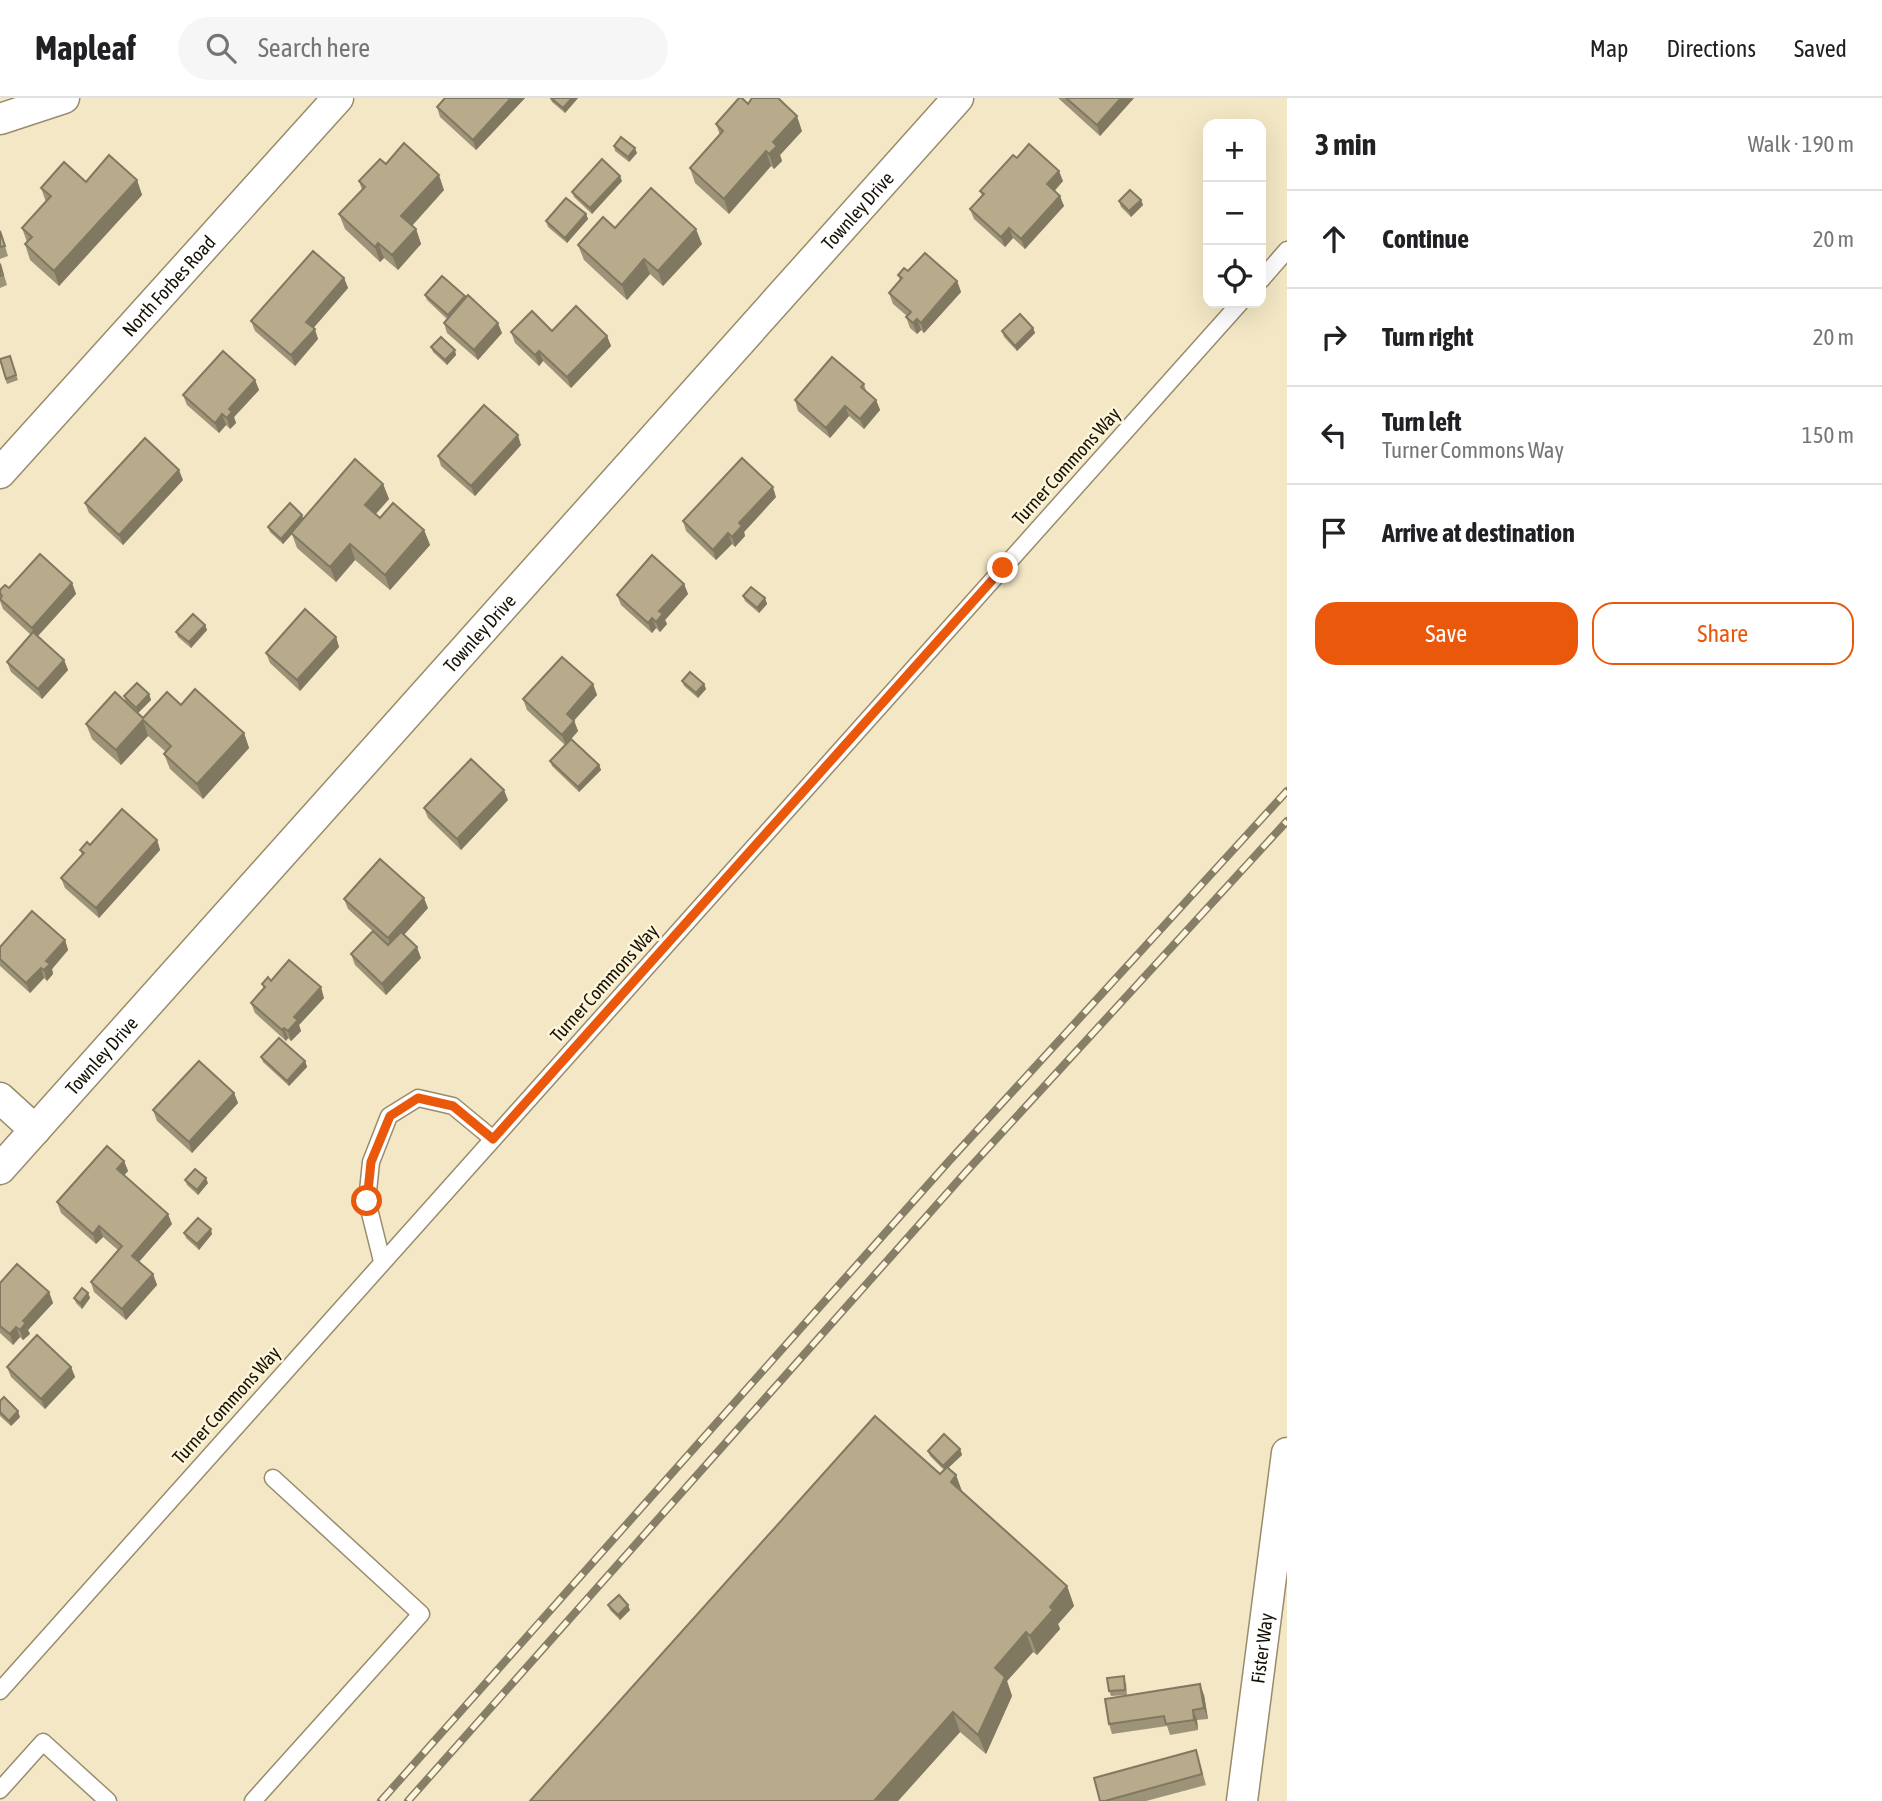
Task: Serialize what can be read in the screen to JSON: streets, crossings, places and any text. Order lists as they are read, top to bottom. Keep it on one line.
{"streets":{"street":["Townley Drive","North Forbes Road","Fister Way"],"lane":["Turner Commons Way"]},"page":{"header":"Mapleaf","search":"Search here","nav":["Map","Directions","Saved"],"heading":["3 min","Walk · 190 m"],"map_buttons":["+","−"],"list":[["Continue","20 m"],["Turn right","20 m"],["Turn left","Turner Commons Way","150 m"],"Arrive at destination"],"buttons":["Save","Share"]}}
